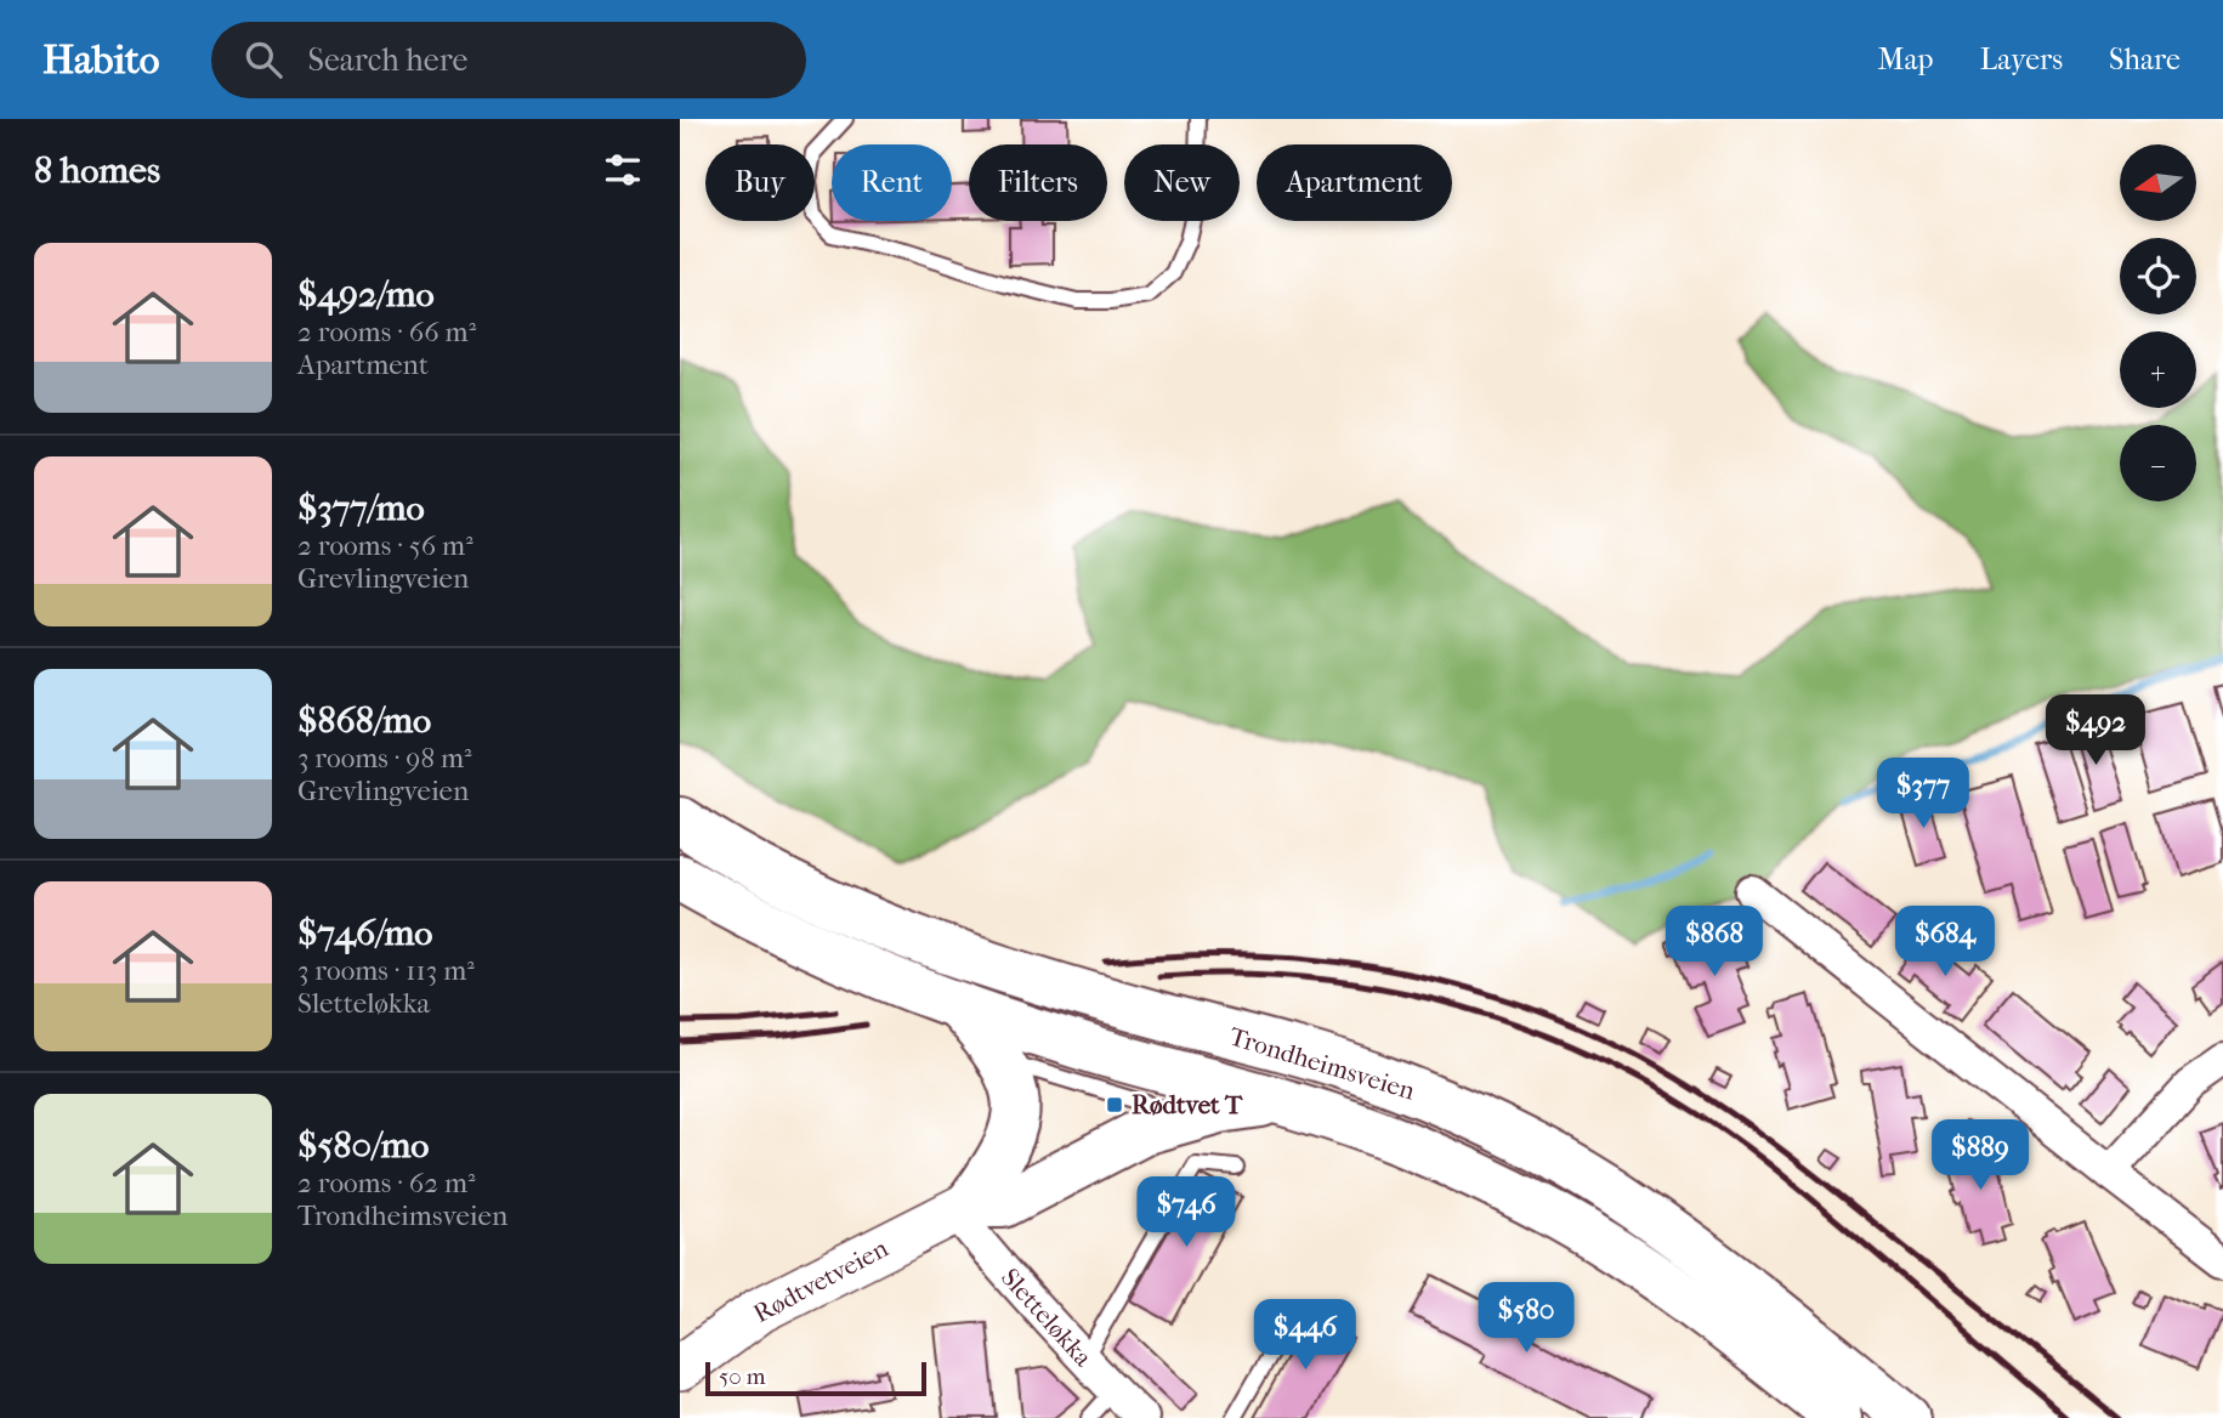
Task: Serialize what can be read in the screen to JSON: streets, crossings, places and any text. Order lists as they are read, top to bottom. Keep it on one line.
{"streets":{"highway":["Trondheimsveien"],"street":["Rødtvetveien","Sletteløkka"]},"crossings":[["Rødtvetveien","Sletteløkka"]],"places":{"transit":["Rødtvet T"]},"scale_bar":"50 m","north":"left","page":{"header":"Habito","search":"Search here","nav":["Map","Layers","Share"],"heading":"8 homes","map_buttons":["+","−"],"chip":["Buy","Rent","Filters","New","Apartment"],"list":[{"name":"$492/mo","note":"2 rooms · 66 m² · Apartment"},{"name":"$377/mo","note":"2 rooms · 56 m² · Grevlingveien"},{"name":"$868/mo","note":"3 rooms · 98 m² · Grevlingveien"},{"name":"$746/mo","note":"3 rooms · 113 m² · Sletteløkka"},{"name":"$580/mo","note":"2 rooms · 62 m² · Trondheimsveien"}],"price":["$492","$377","$868","$684","$889","$746","$580","$446"],"scale":"50 m"}}
